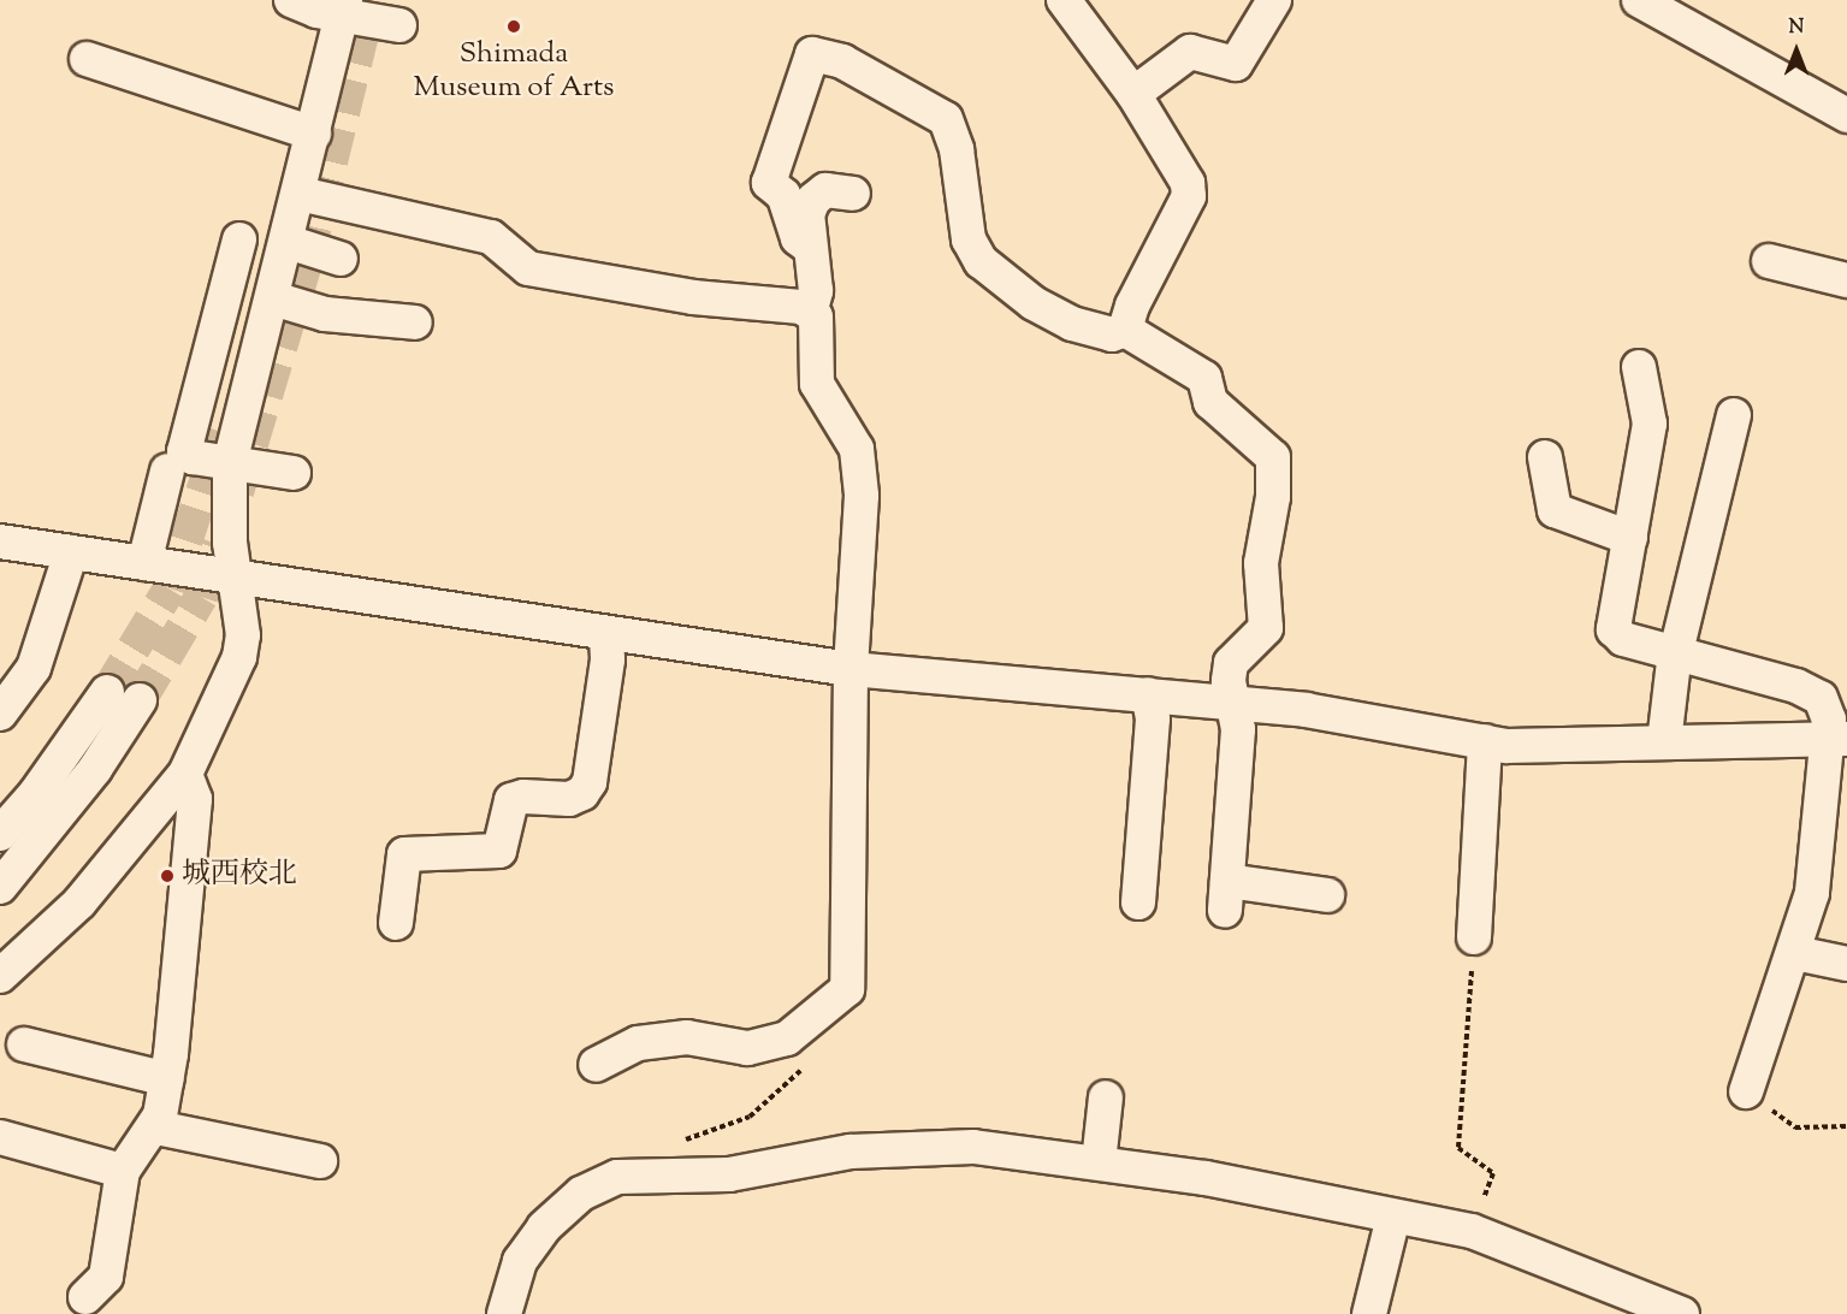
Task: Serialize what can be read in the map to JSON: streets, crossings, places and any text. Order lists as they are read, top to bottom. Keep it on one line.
{"places":["Shimada Museum of Arts","城西校北"],"north":"top"}
